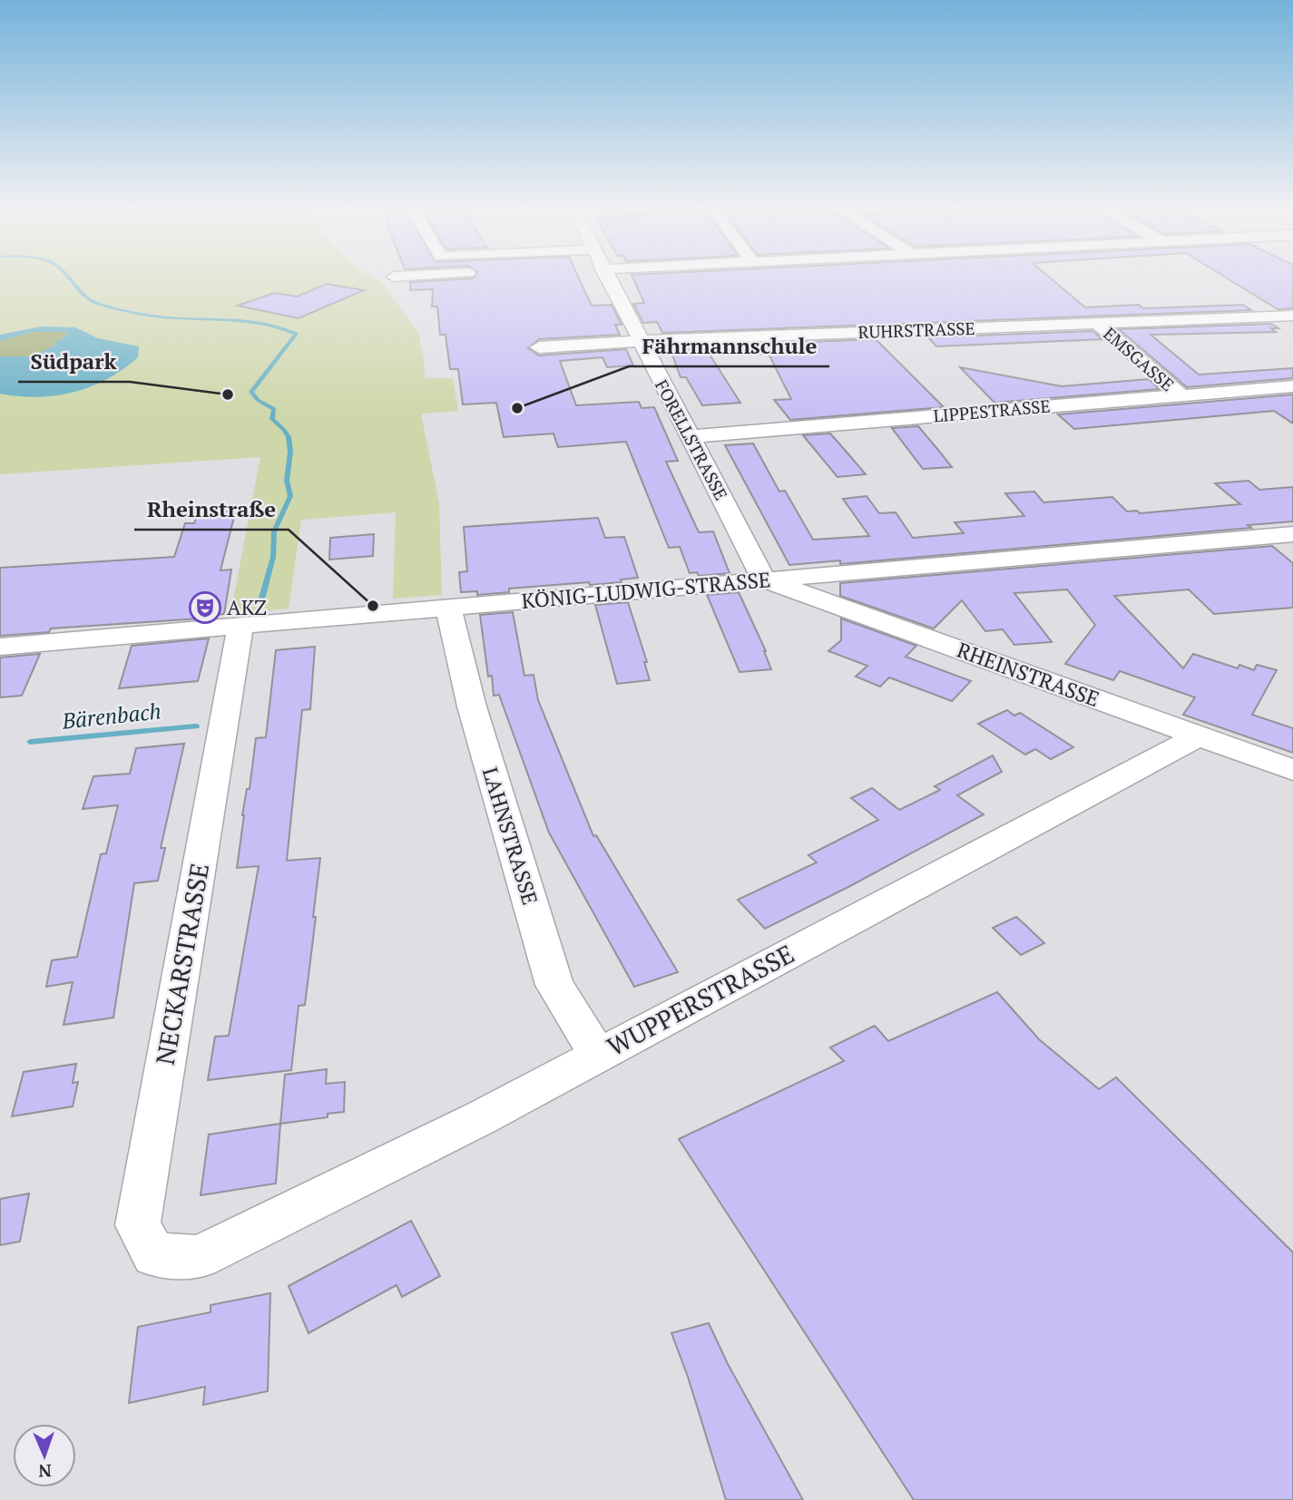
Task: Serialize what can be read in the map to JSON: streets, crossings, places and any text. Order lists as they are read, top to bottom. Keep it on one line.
{"streets":{"street":["RUHRSTRASSE","EMSGASSE","LIPPESTRASSE","FORELLSTRASSE","KÖNIG-LUDWIG-STRASSE","RHEINSTRASSE","LAHNSTRASSE","NECKARSTRASSE","WUPPERSTRASSE"]},"crossings":[["RUHRSTRASSE","EMSGASSE"],["RUHRSTRASSE","FORELLSTRASSE"],["EMSGASSE","LIPPESTRASSE"],["LIPPESTRASSE","FORELLSTRASSE"],["FORELLSTRASSE","KÖNIG-LUDWIG-STRASSE"],["FORELLSTRASSE","RHEINSTRASSE"],["KÖNIG-LUDWIG-STRASSE","RHEINSTRASSE"],["KÖNIG-LUDWIG-STRASSE","LAHNSTRASSE"],["KÖNIG-LUDWIG-STRASSE","NECKARSTRASSE"],["RHEINSTRASSE","WUPPERSTRASSE"],["LAHNSTRASSE","WUPPERSTRASSE"],["NECKARSTRASSE","WUPPERSTRASSE"]],"water":["Bärenbach"],"places":{"other":["Südpark","Fährmannschule","Rheinstraße"],"theatre":["AKZ"]},"north":"bottom"}
